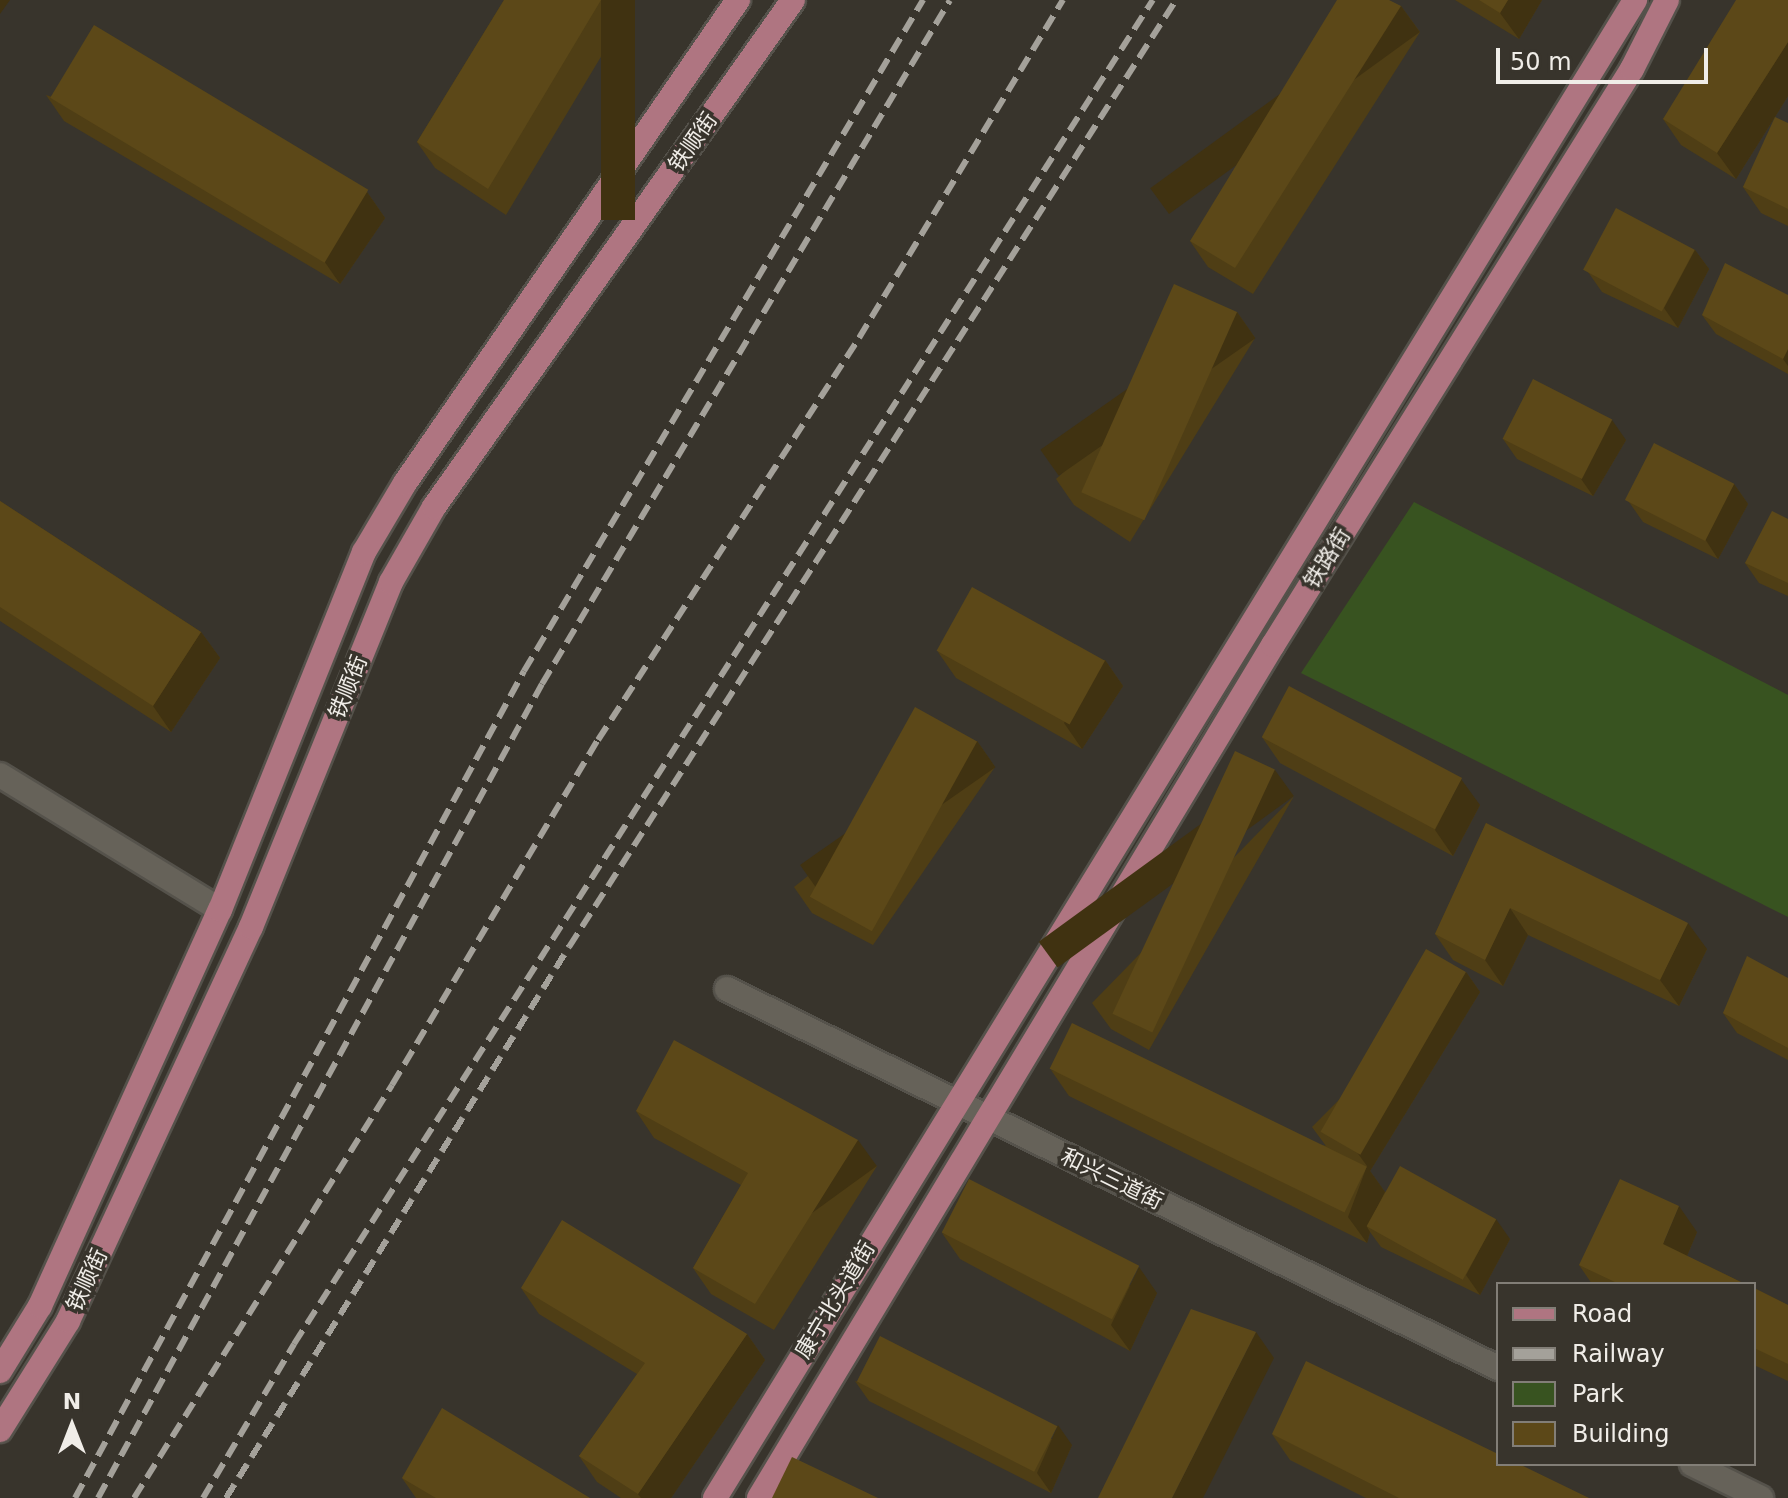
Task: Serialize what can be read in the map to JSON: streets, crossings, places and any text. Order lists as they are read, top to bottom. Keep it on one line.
{"streets":{"main road":["铁顺街","铁路街","康宁北头道街"],"street":["和兴三道街"]},"crossings":[["铁路街","和兴三道街"],["铁路街","康宁北头道街"],["和兴三道街","康宁北头道街"]],"legend":["Road","Railway","Park","Building"],"scale_bar":"50 m","north":"top"}
